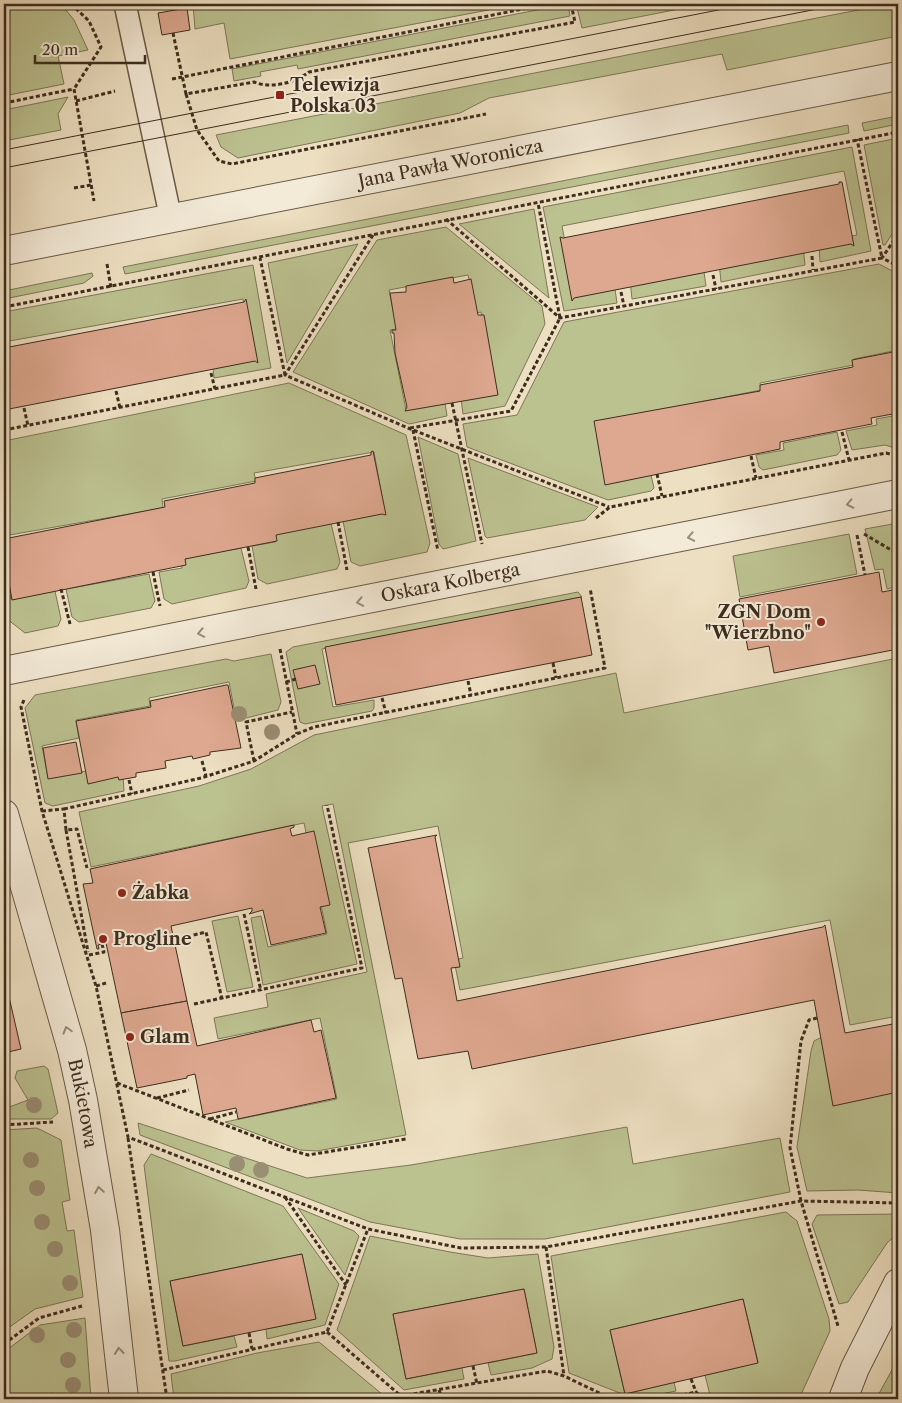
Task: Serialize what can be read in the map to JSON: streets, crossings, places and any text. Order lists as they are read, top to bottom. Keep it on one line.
{"streets":{"street":["Jana Pawła Woronicza","Oskara Kolberga","Bukietowa"]},"one_way":["Oskara Kolberga","Bukietowa"],"places":{"transit":["Telewizja Polska 03"],"other":["ZGN Dom \"Wierzbno\"","Żabka","Progline","Glam"]},"scale_bar":"20 m"}
